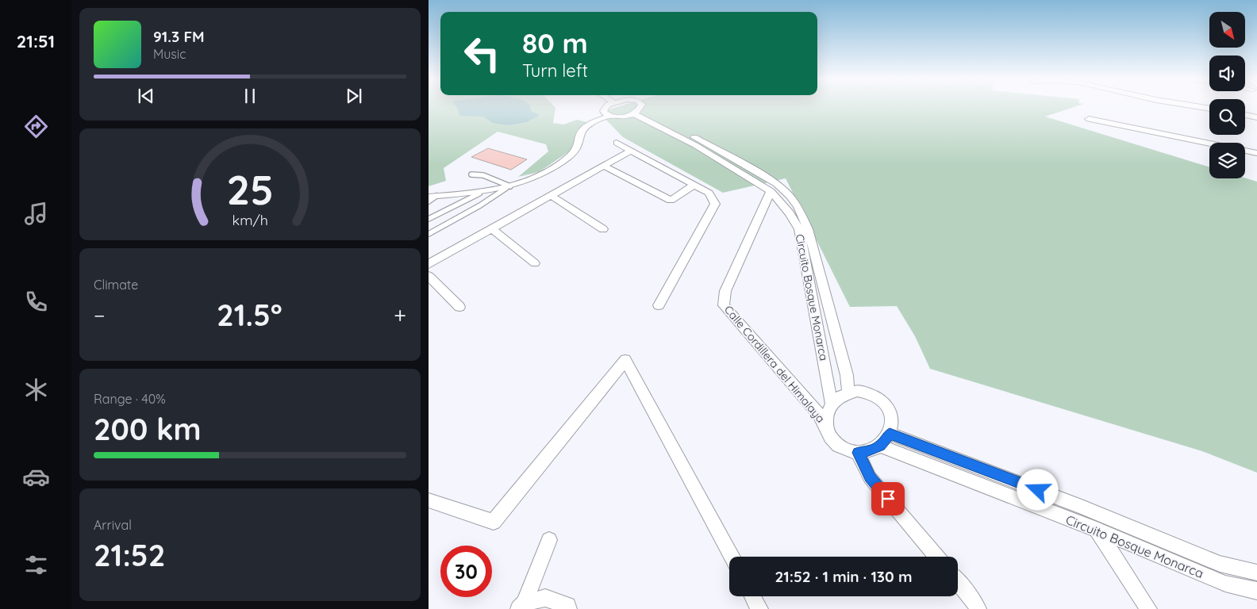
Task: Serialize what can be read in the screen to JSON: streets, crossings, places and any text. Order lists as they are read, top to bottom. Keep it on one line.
{"streets":{"street":["Circuito Bosque Monarca","Calle Cordillera del Himalaya"]},"crossings":[["Circuito Bosque Monarca","Calle Cordillera del Himalaya"]],"north":"bottom right","page":{"tabs":"21:51","turn":["80 m","Turn left"],"song":["91.3 FM","Music"],"tile":["Climate",["Range · 40%","200 km"],["Arrival","21:52"]],"heat":["−","21.5°","+"],"limit":"30","trip":"21:52 · 1 min · 130 m","gauge":["25","km/h"]}}
